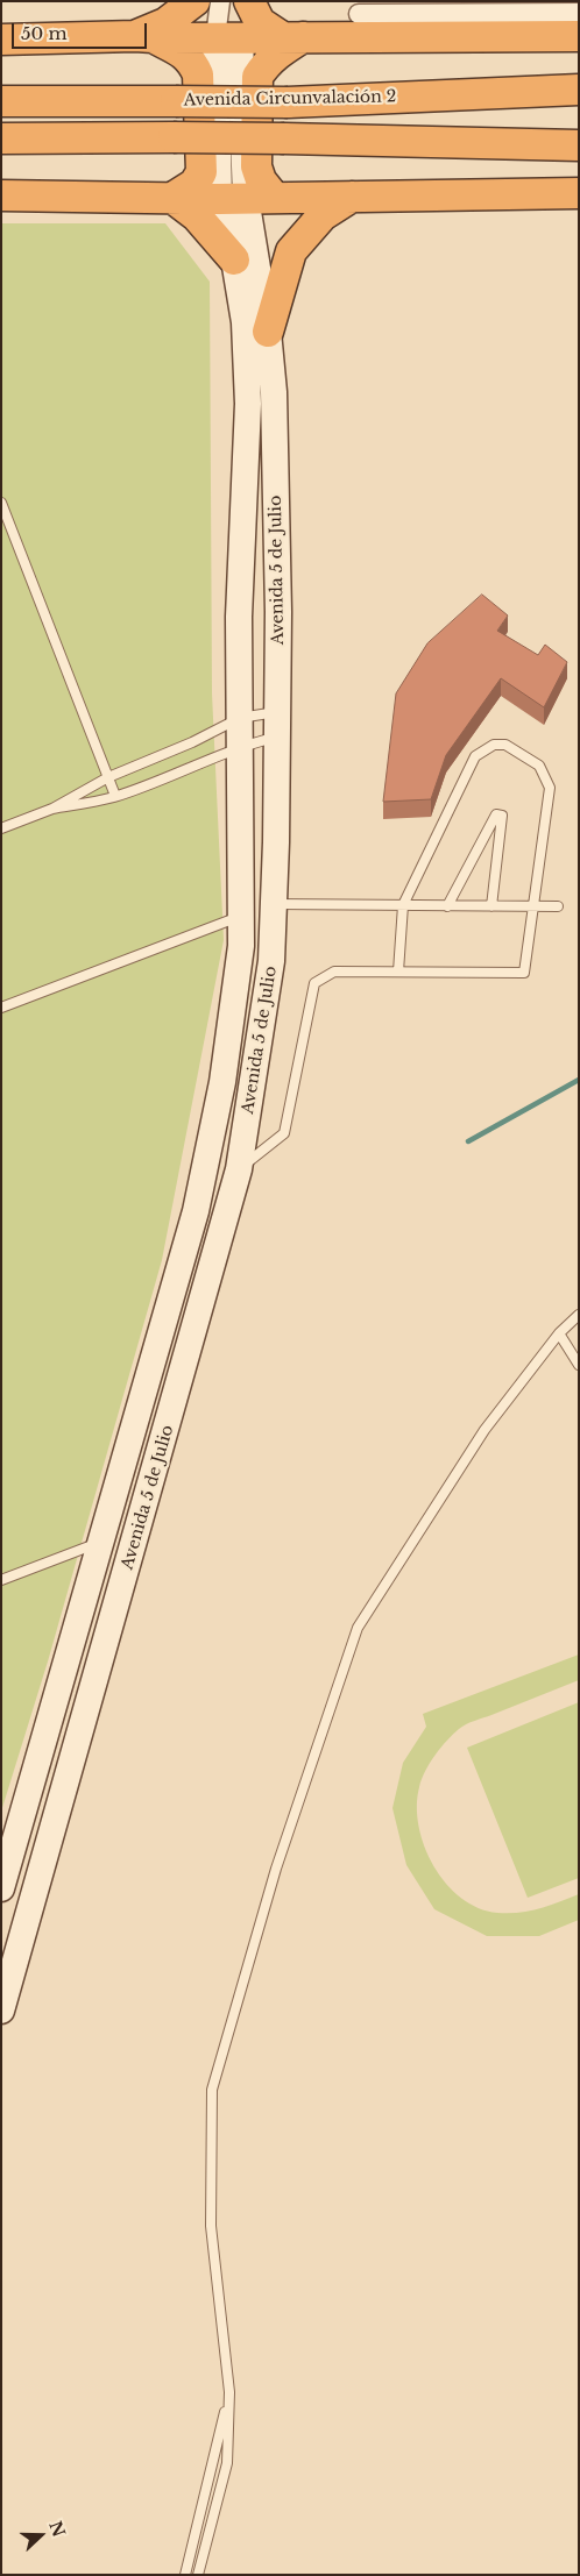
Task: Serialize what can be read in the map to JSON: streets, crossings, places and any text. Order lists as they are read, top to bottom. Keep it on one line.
{"streets":{"highway":["Avenida Circunvalación 2"],"main road":["Avenida 5 de Julio"]},"scale_bar":"50 m","north":"right"}
